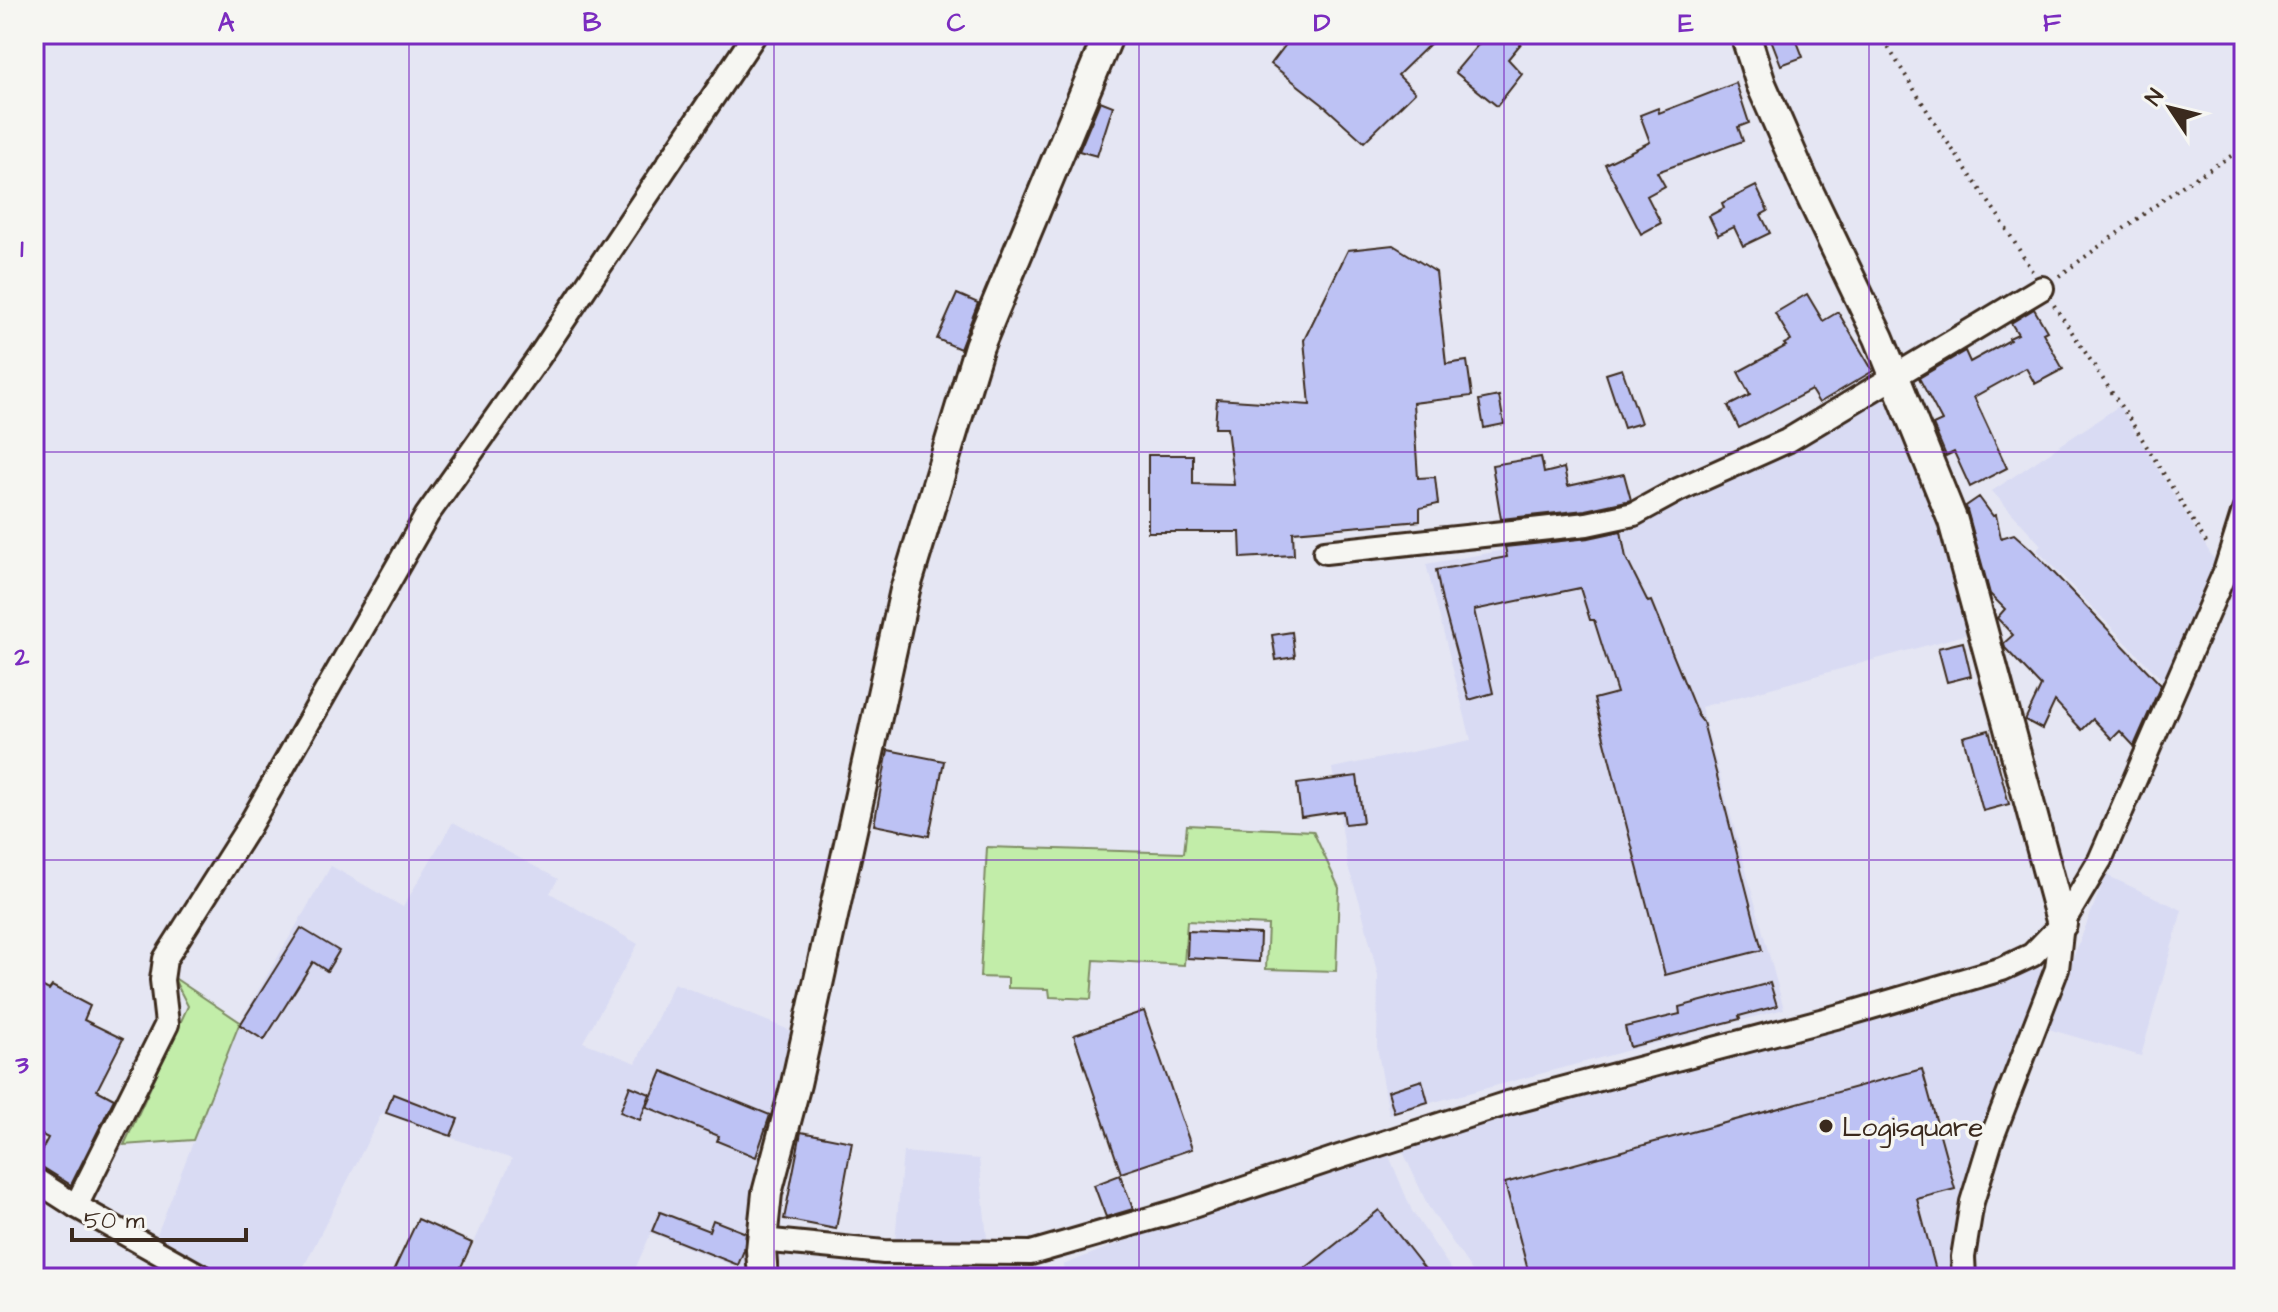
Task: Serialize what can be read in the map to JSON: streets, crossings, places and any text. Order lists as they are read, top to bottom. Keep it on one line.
{"places":["Logisquare"],"scale_bar":"50 m","north":"top left","grid":{"columns":["A","B","C","D","E","F"],"rows":["1","2","3"]}}
